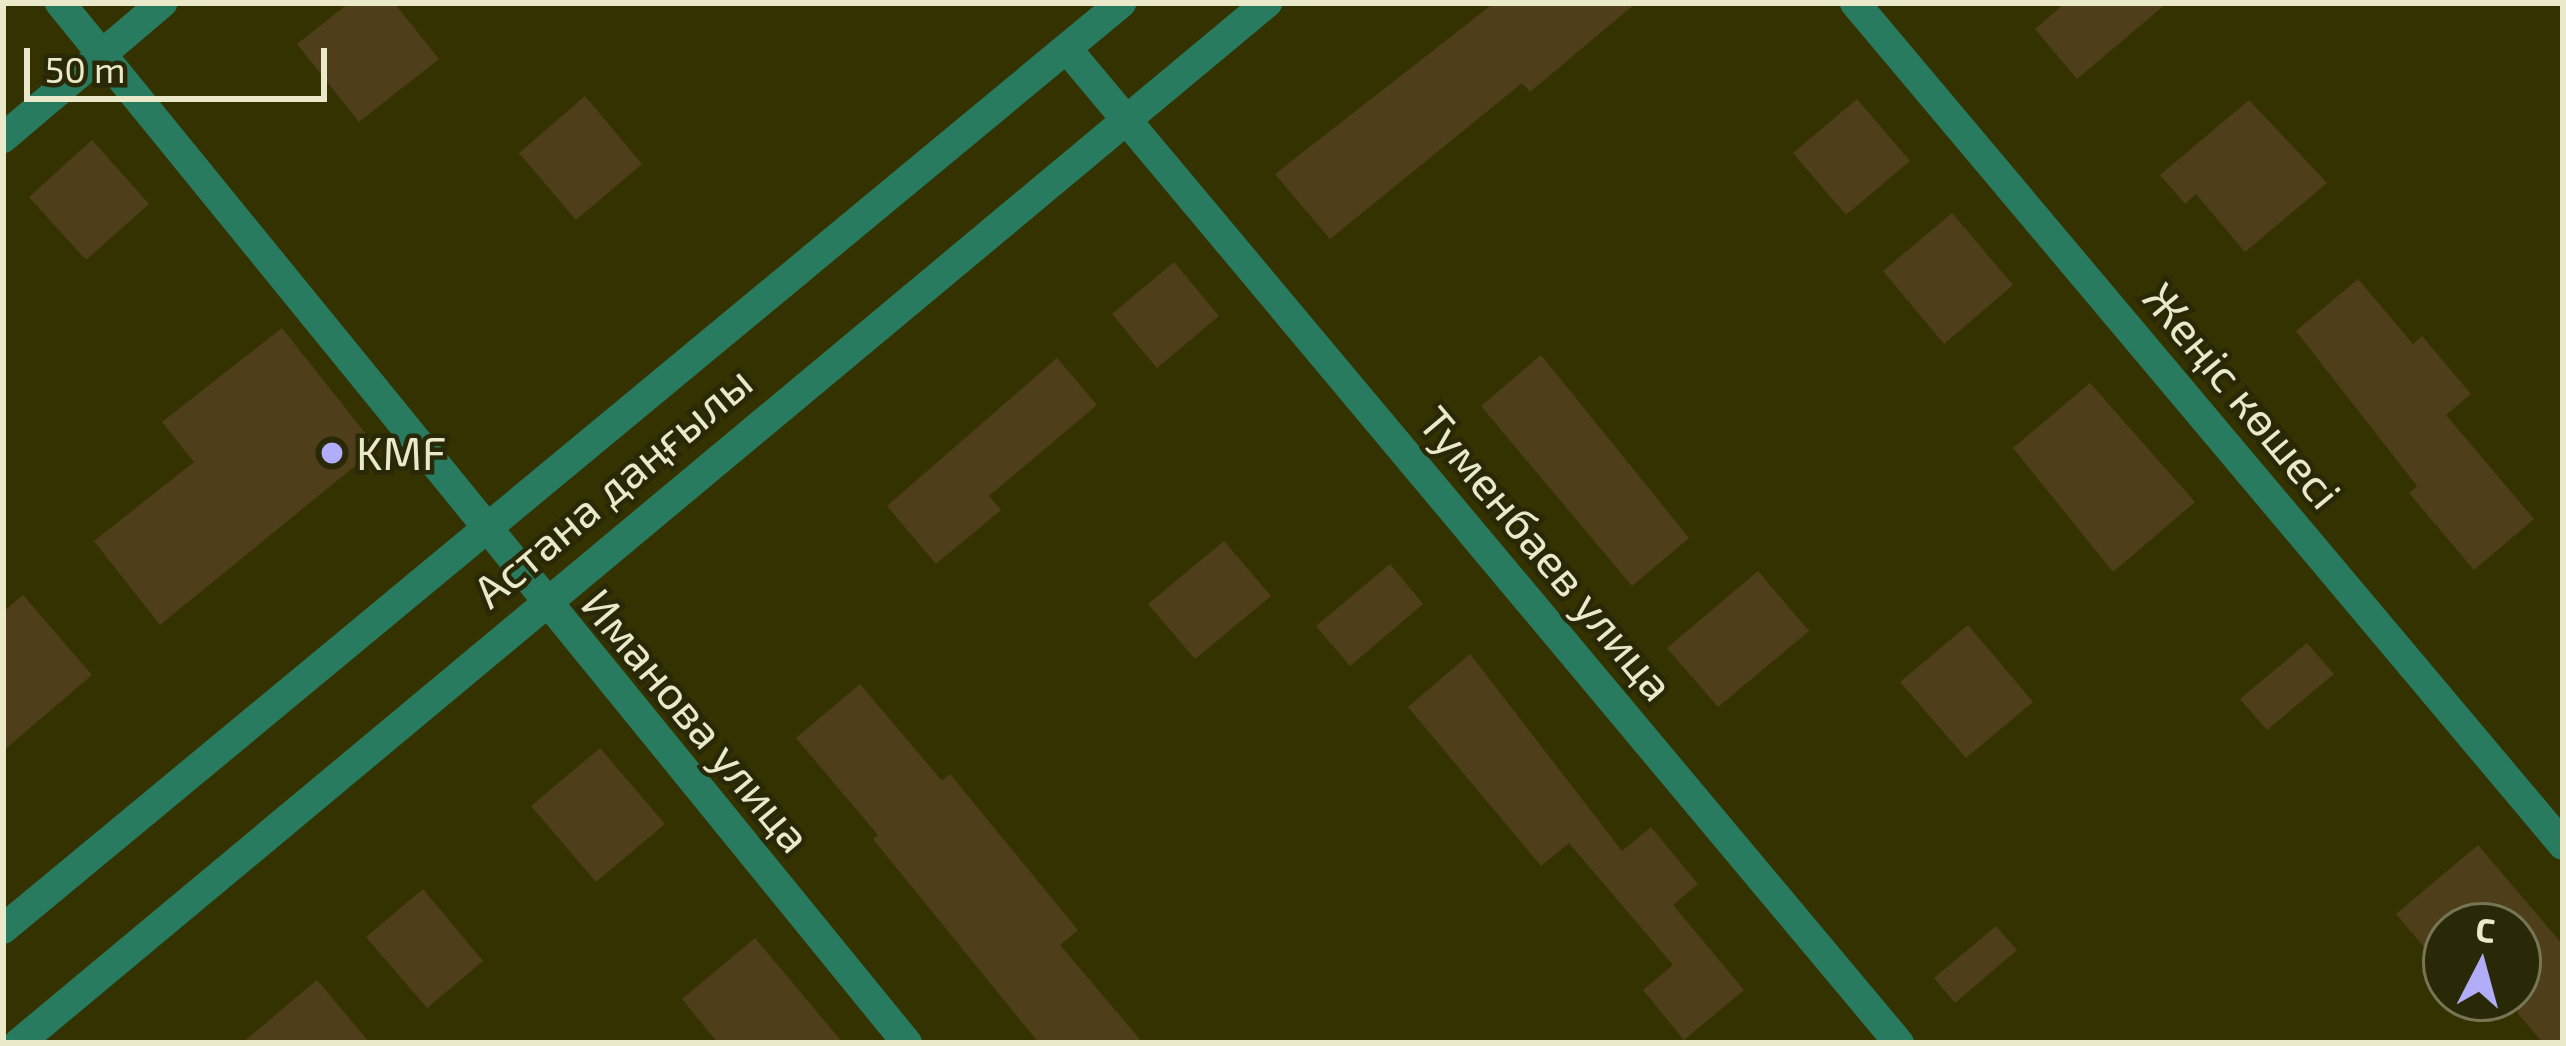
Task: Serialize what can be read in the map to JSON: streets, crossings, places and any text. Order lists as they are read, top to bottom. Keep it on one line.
{"streets":{"street":["Жеңіс көшесі","Астана даңғылы","Туменбаев улица","Иманова улица"]},"crossings":[["Астана даңғылы","Туменбаев улица"],["Астана даңғылы","Иманова улица"]],"places":["KMF"],"scale_bar":"50 m","north":"top"}
